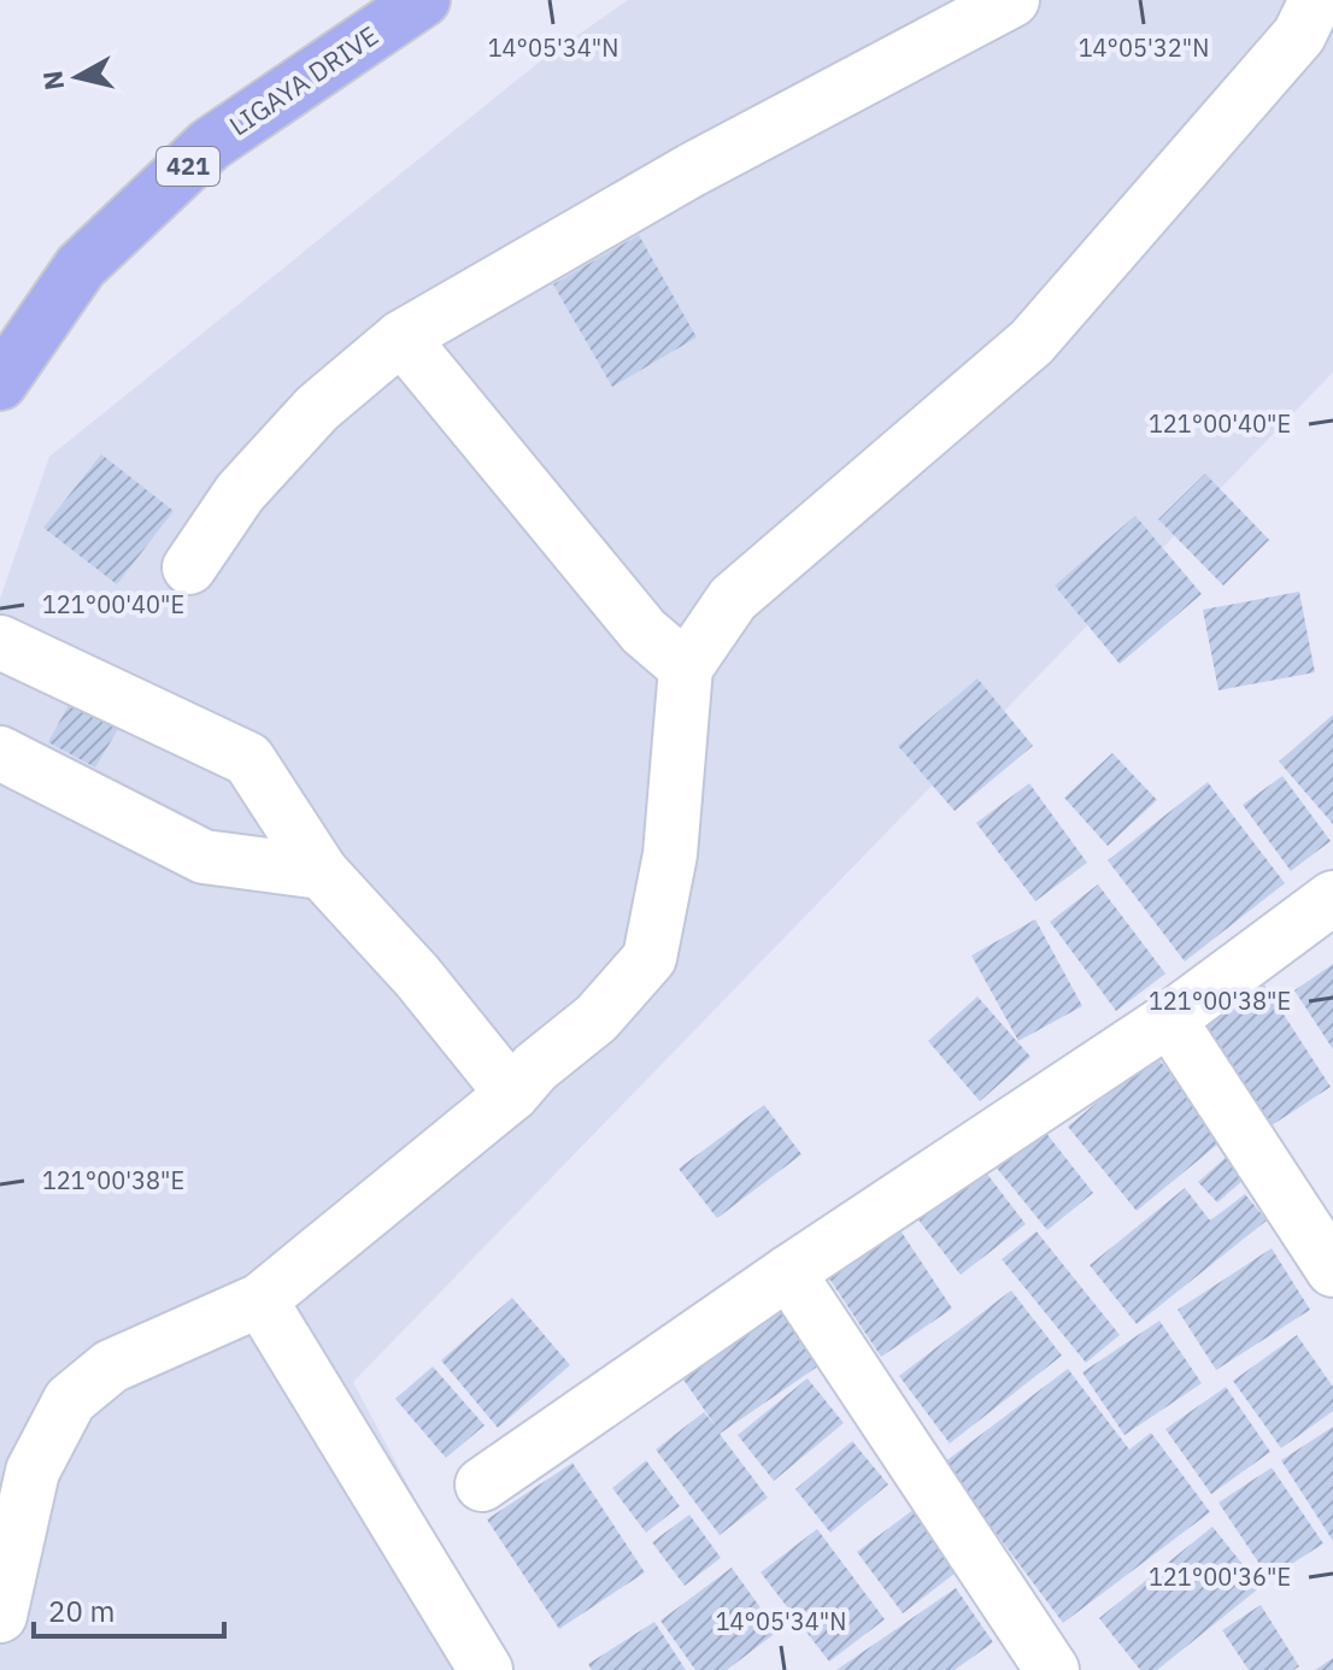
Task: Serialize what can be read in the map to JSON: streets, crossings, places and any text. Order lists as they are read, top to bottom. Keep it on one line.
{"streets":{"main road":["LIGAYA DRIVE","421"]},"scale_bar":"20 m","north":"left","coordinates":["14°05'34\"N","14°05'32\"N","121°00'40\"E","121°00'38\"E","121°00'36\"E"]}
